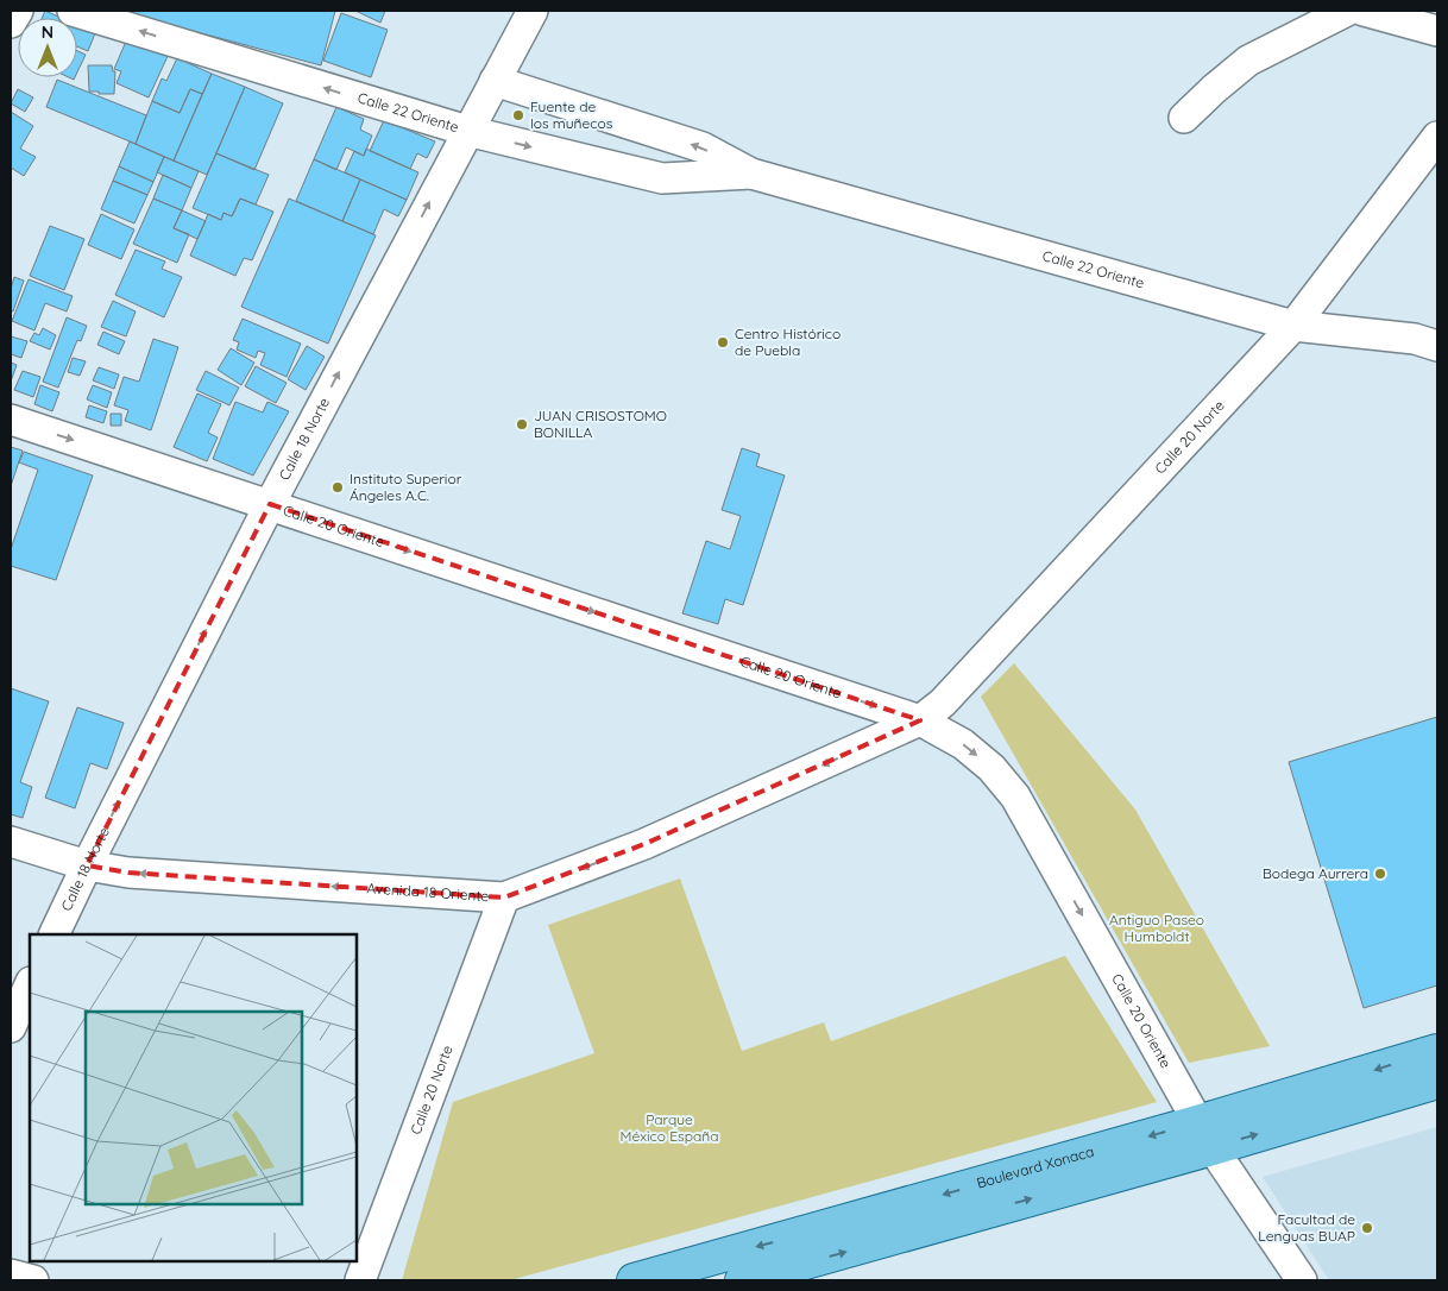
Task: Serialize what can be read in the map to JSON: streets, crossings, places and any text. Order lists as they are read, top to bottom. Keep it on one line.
{"streets":{"main road":["Boulevard Xonaca"],"street":["Calle 22 Oriente","Calle 20 Norte","Calle 18 Norte","Calle 20 Oriente","Avenida 18 Oriente"]},"crossings":[["Calle 22 Oriente","Calle 20 Norte"],["Calle 22 Oriente","Calle 18 Norte"],["Calle 20 Norte","Calle 20 Oriente"],["Calle 20 Norte","Avenida 18 Oriente"],["Calle 18 Norte","Calle 20 Oriente"],["Calle 18 Norte","Avenida 18 Oriente"],["Calle 20 Oriente","Avenida 18 Oriente"],["Calle 20 Oriente","Boulevard Xonaca"]],"one_way":["Calle 18 Norte","Calle 20 Oriente","Avenida 18 Oriente"],"parks":["Antiguo Paseo Humboldt","Parque México España"],"places":["Fuente de los muñecos","Centro Histórico de Puebla","JUAN CRISOSTOMO BONILLA","Instituto Superior Ángeles A.C.","Bodega Aurrera","Facultad de Lenguas BUAP"],"north":"top"}
